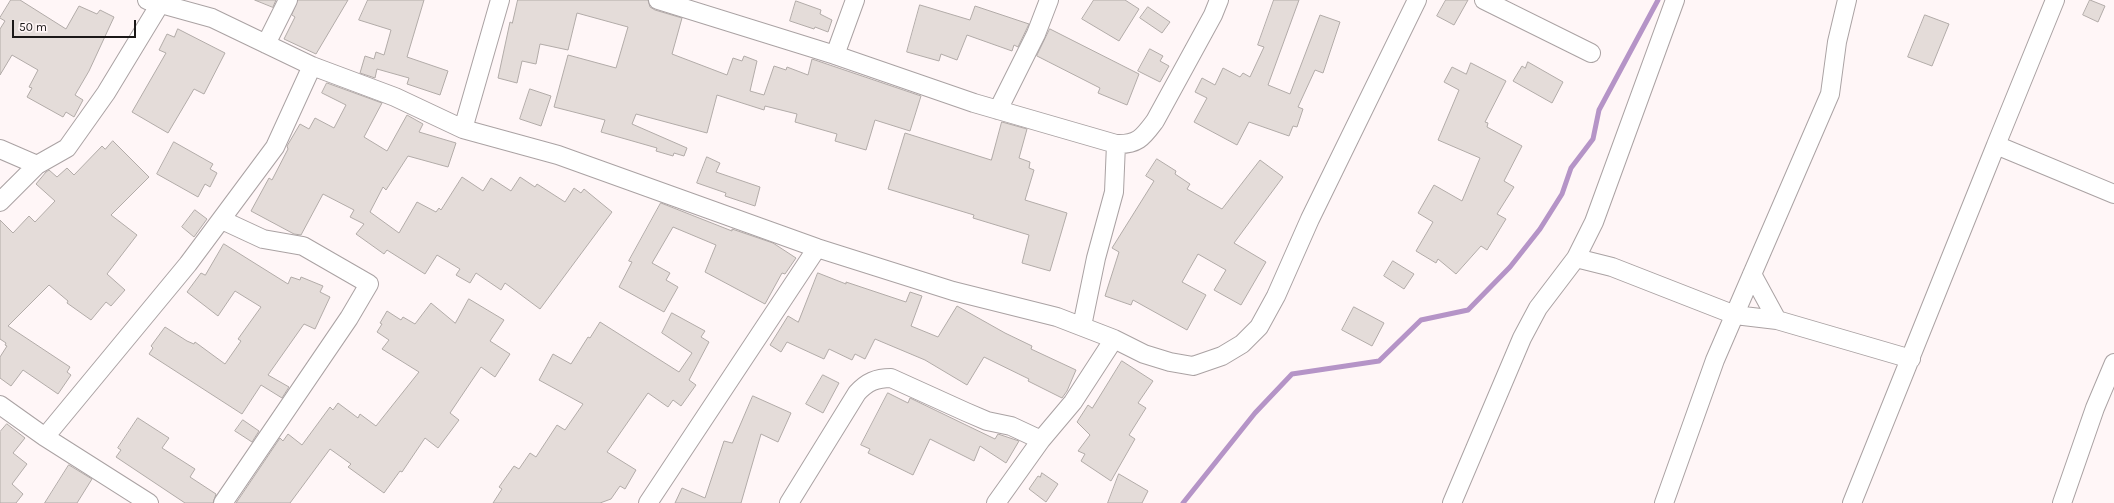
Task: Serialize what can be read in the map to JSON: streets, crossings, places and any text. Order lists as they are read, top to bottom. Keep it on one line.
{"scale_bar":"50 m"}
